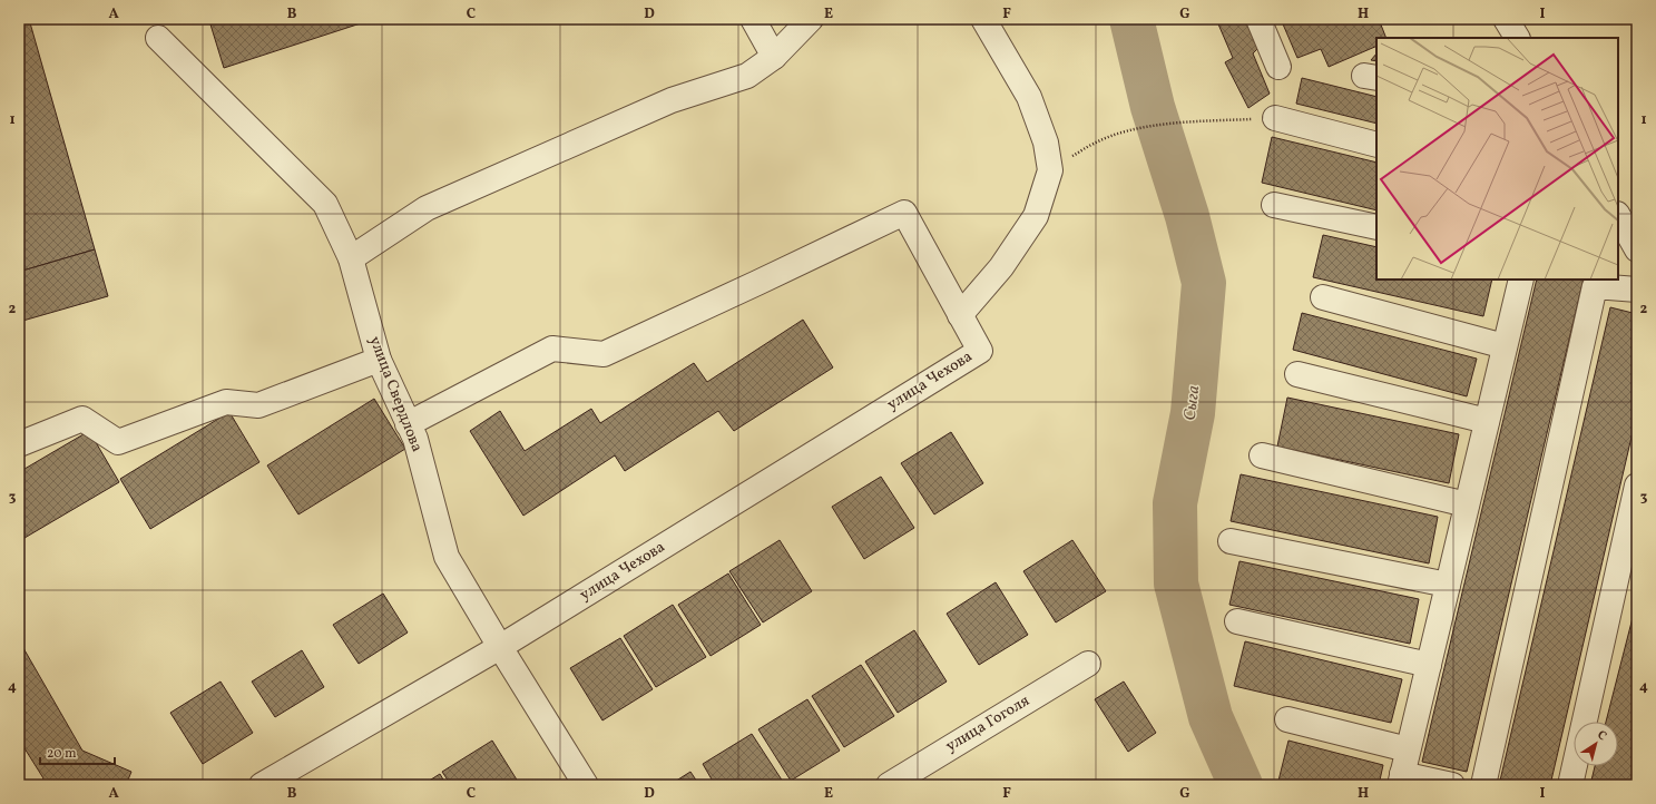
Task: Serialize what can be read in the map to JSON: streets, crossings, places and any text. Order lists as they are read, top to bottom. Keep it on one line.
{"streets":{"street":["улица Чехова","улица Свердлова","улица Гоголя"]},"crossings":[["улица Чехова","улица Свердлова"]],"water":["Сыга"],"scale_bar":"20 m","north":"top right","grid":{"columns":["A","B","C","D","E","F","G","H","I"],"rows":["1","2","3","4"]}}
